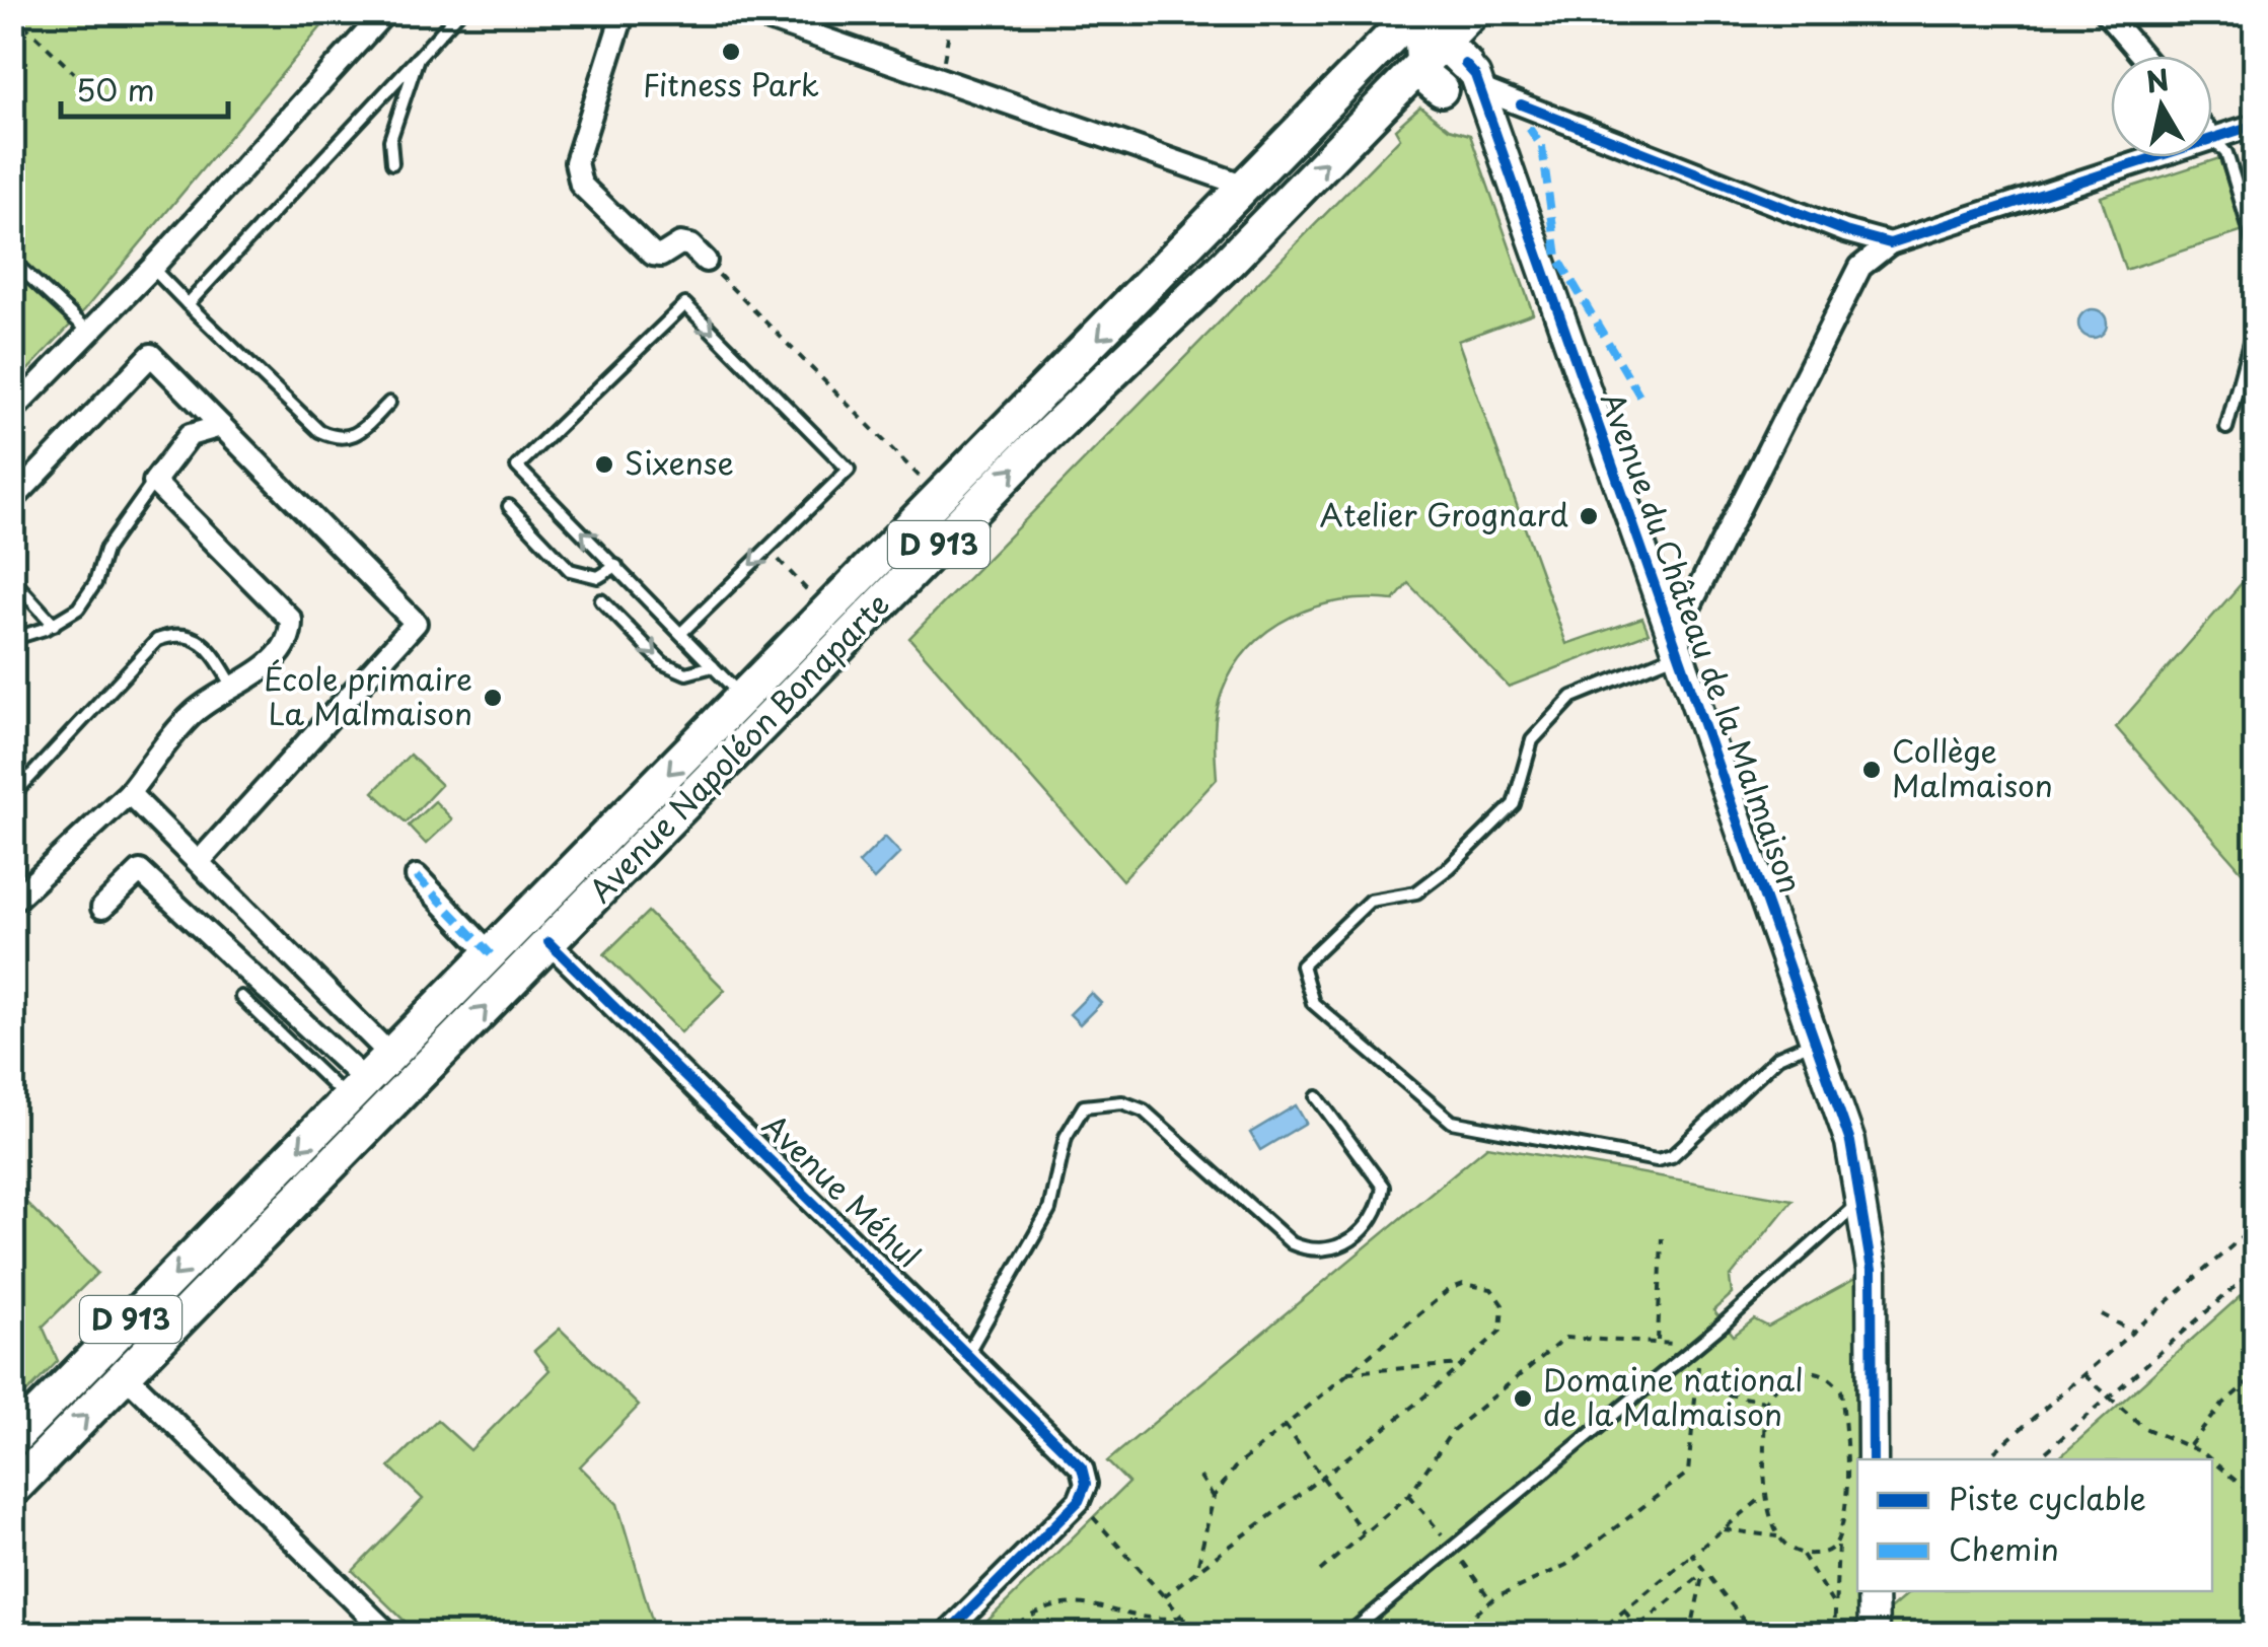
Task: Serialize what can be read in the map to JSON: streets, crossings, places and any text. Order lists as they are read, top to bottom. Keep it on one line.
{"streets":{"main road":["D 913","Avenue Napoléon Bonaparte"],"street":["Avenue du Château de la Malmaison","Avenue Méhul"]},"crossings":[["D 913","Avenue Napoléon Bonaparte"],["Avenue du Château de la Malmaison","Avenue Napoléon Bonaparte"],["Avenue Napoléon Bonaparte","Avenue Méhul"]],"places":["Fitness Park","Sixense","Atelier Grognard","École primaire La Malmaison","Collège Malmaison","Domaine national de la Malmaison"],"legend":["Piste cyclable","Chemin"],"scale_bar":"50 m","north":"top"}
